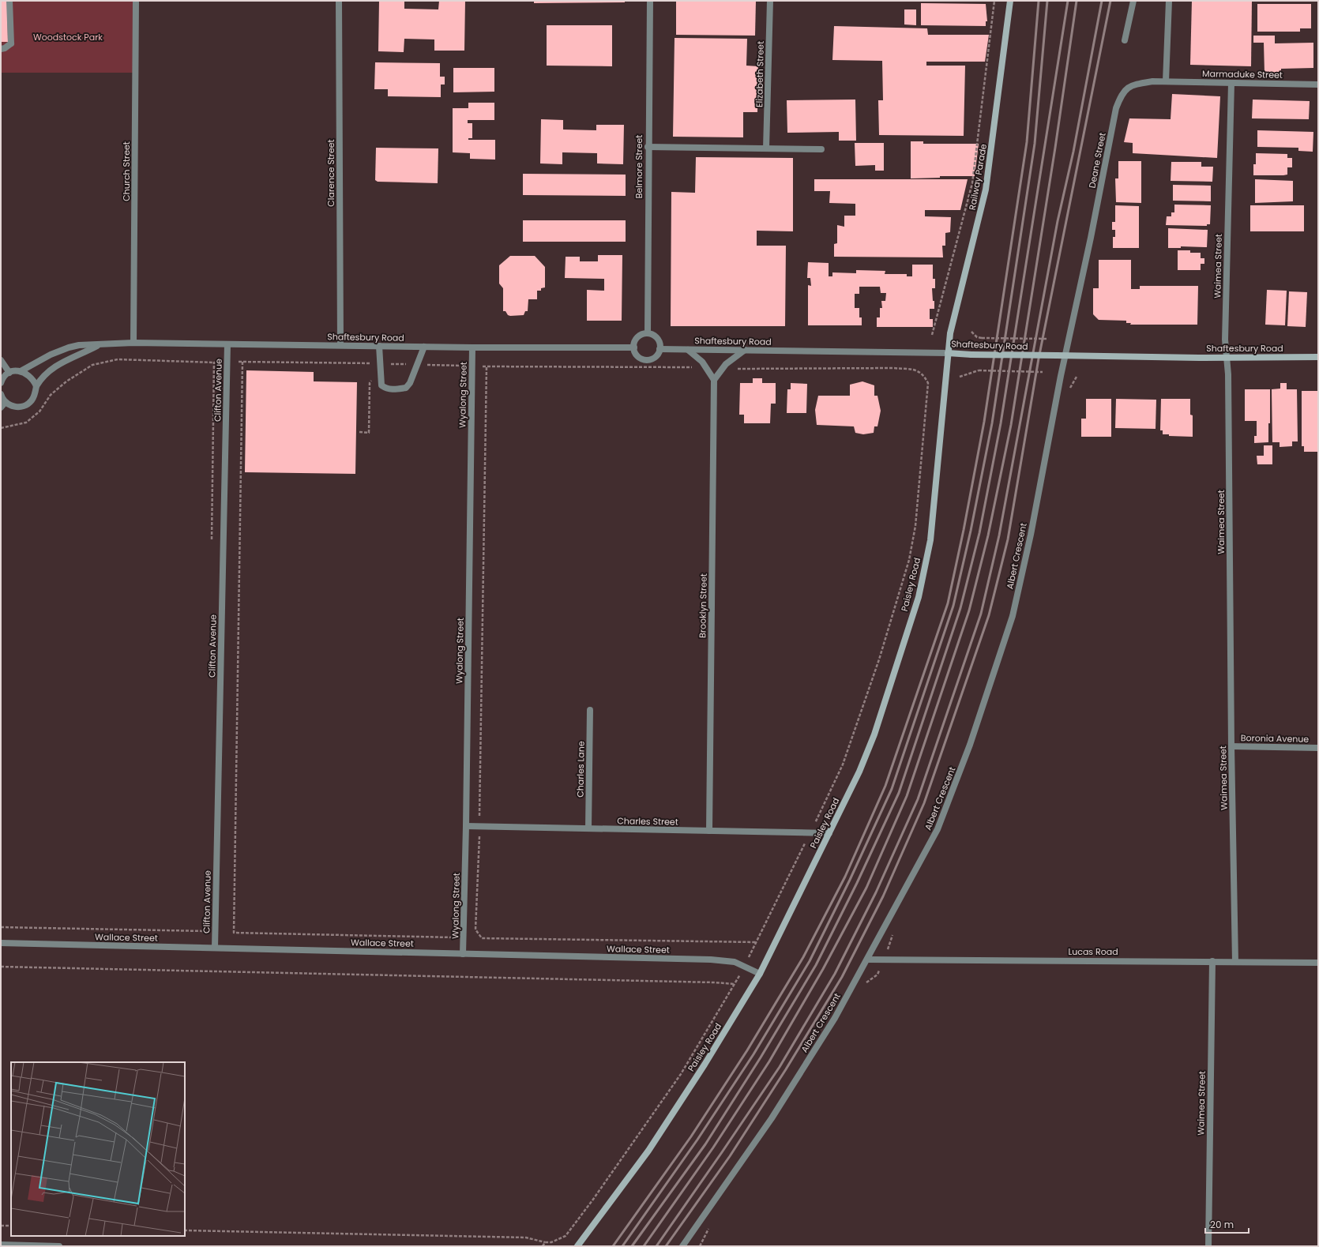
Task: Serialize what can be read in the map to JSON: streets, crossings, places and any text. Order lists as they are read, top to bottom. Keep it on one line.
{"streets":{"main road":["Railway Parade","Shaftesbury Road","Paisley Road"],"street":["Elizabeth Street","Marmaduke Street","Deane Street","Belmore Street","Church Street","Clarence Street","Waimea Street","Clifton Avenue","Wyalong Street","Albert Crescent","Brooklyn Street","Boronia Avenue","Charles Lane","Charles Street","Wallace Street","Lucas Road"]},"crossings":[["Marmaduke Street","Deane Street"],["Marmaduke Street","Waimea Street"],["Deane Street","Shaftesbury Road"],["Deane Street","Albert Crescent"],["Belmore Street","Shaftesbury Road"],["Church Street","Shaftesbury Road"],["Clarence Street","Shaftesbury Road"],["Railway Parade","Shaftesbury Road"],["Railway Parade","Paisley Road"],["Waimea Street","Shaftesbury Road"],["Waimea Street","Boronia Avenue"],["Waimea Street","Lucas Road"],["Shaftesbury Road","Clifton Avenue"],["Shaftesbury Road","Wyalong Street"],["Shaftesbury Road","Albert Crescent"],["Shaftesbury Road","Paisley Road"],["Clifton Avenue","Wallace Street"],["Wyalong Street","Charles Street"],["Wyalong Street","Wallace Street"],["Albert Crescent","Lucas Road"],["Paisley Road","Charles Street"],["Paisley Road","Wallace Street"],["Brooklyn Street","Charles Street"],["Charles Lane","Charles Street"]],"parks":["Woodstock Park"],"scale_bar":"20 m"}
